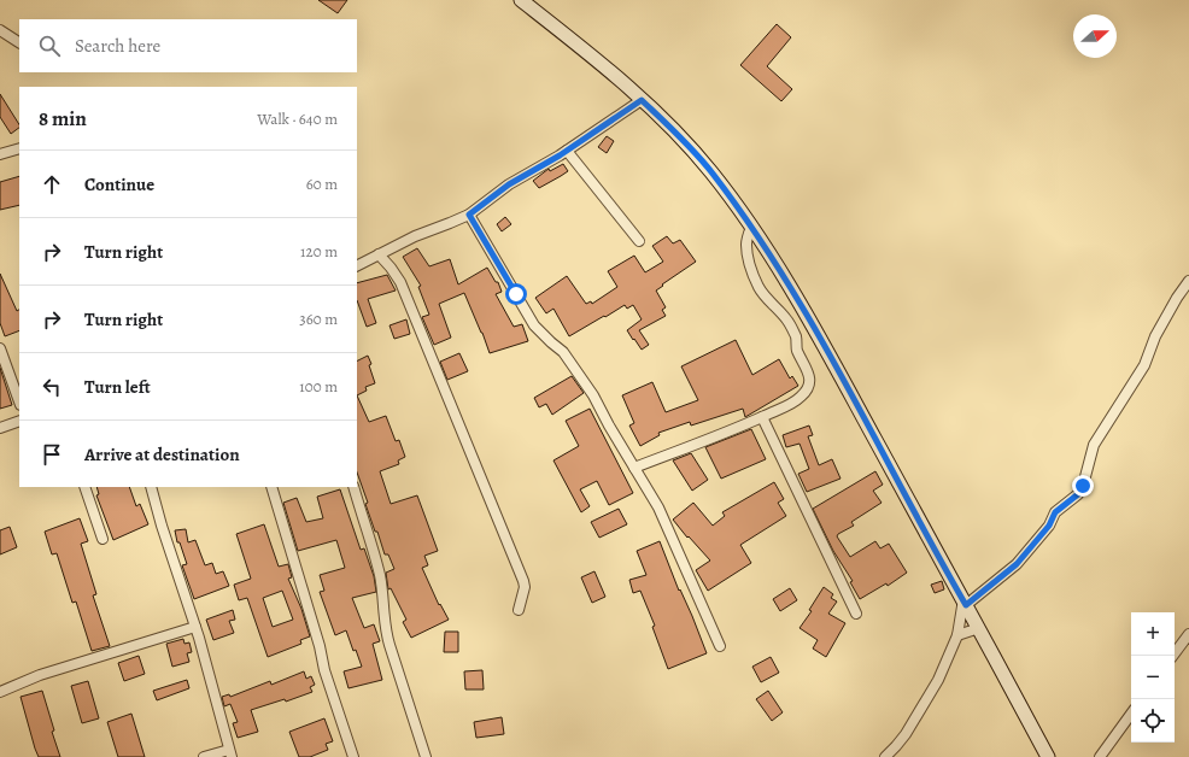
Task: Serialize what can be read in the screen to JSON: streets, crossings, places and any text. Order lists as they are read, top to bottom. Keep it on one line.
{"north":"right","page":{"search":"Search here","heading":["8 min","Walk · 640 m"],"list":[["Continue","60 m"],["Turn right","120 m"],["Turn right","360 m"],["Turn left","100 m"],"Arrive at destination"],"map_buttons":["+","−"]}}
